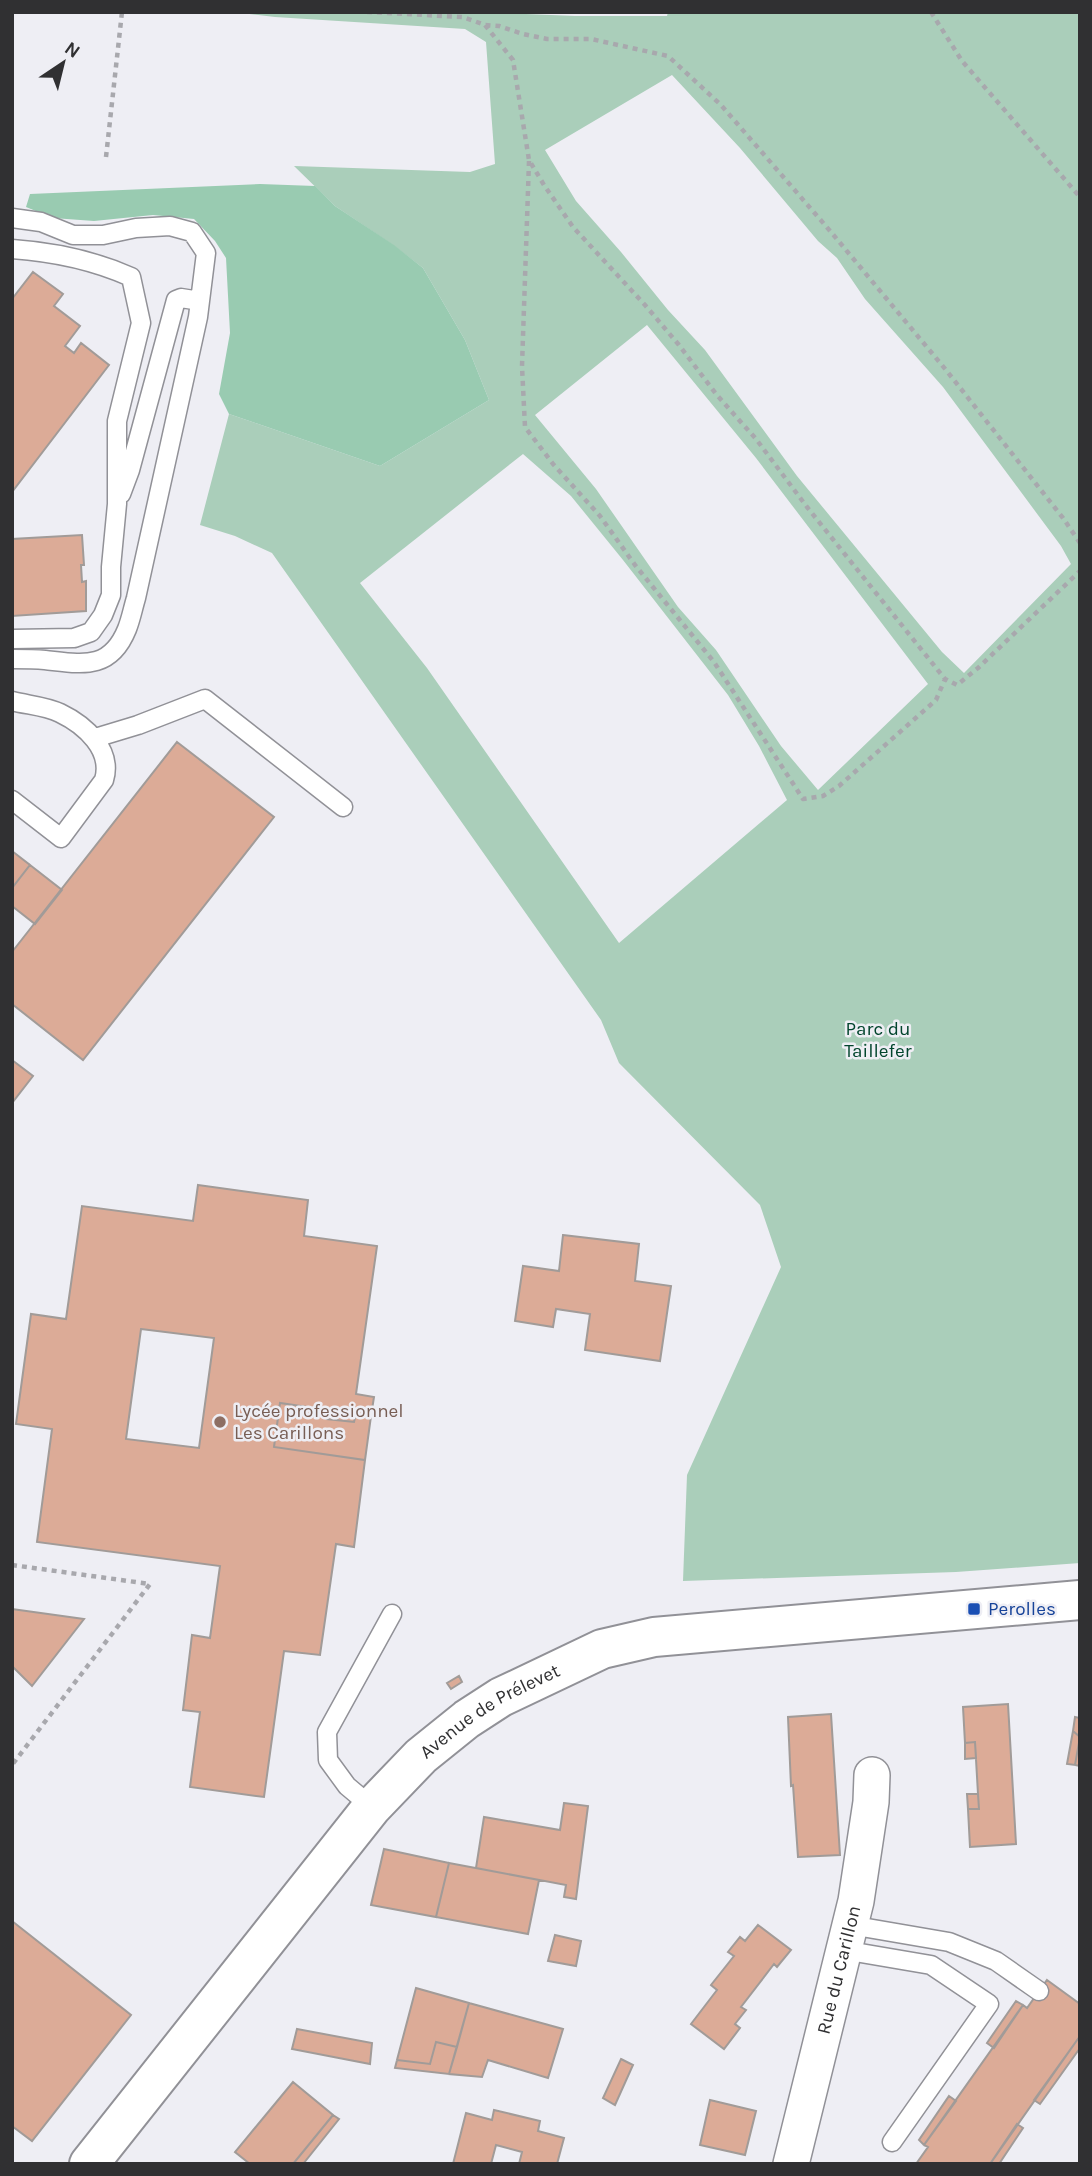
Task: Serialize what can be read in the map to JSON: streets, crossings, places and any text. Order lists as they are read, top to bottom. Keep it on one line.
{"streets":{"street":["Avenue de Prélevet","Rue du Carillon"]},"parks":["Parc du Taillefer"],"places":{"other":["Lycée professionnel Les Carillons"],"transit":["Perolles"]},"north":"top right"}
